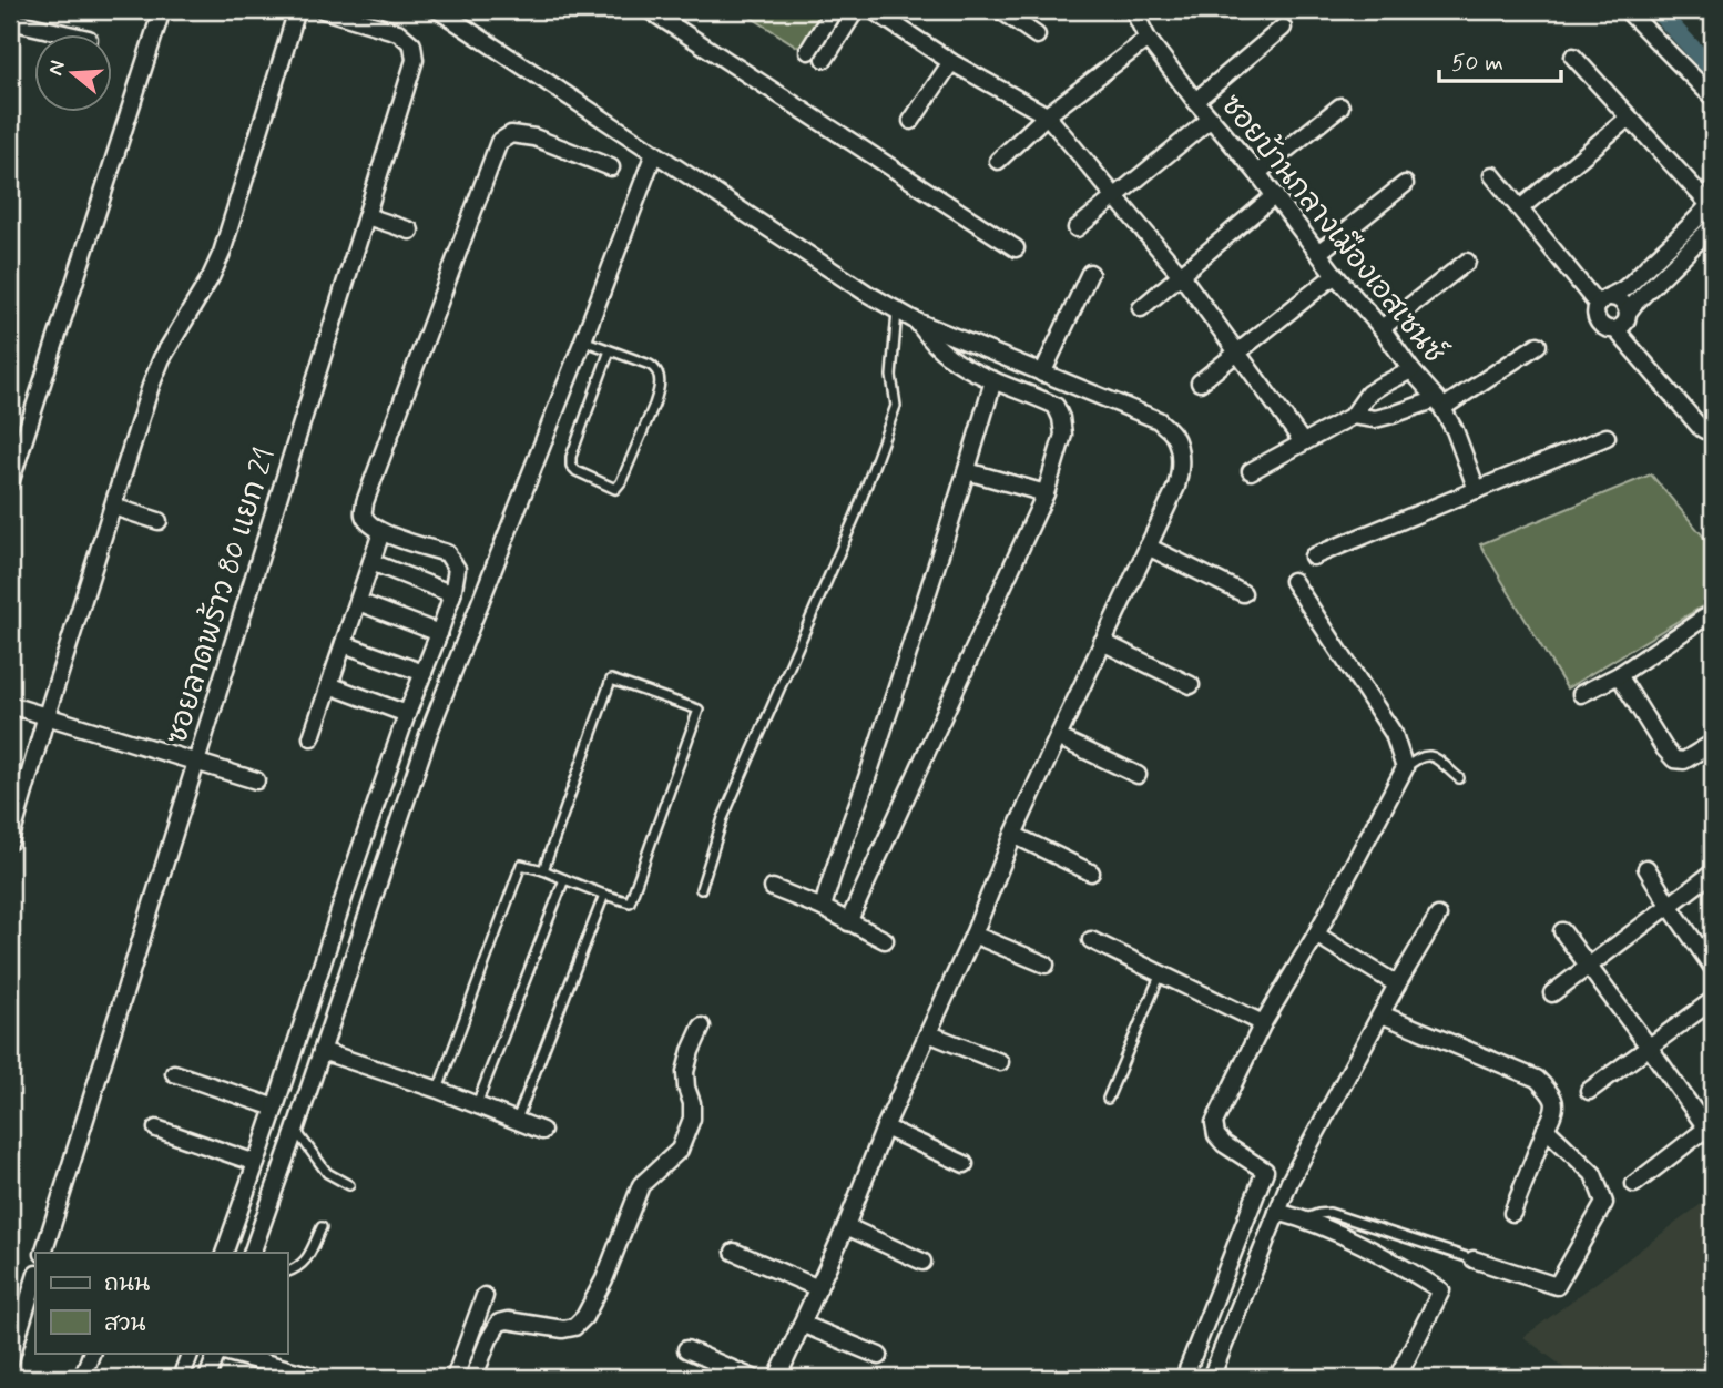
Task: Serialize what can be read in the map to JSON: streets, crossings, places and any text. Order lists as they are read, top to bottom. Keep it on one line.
{"streets":{"street":["ซอยบ้านกลางเมืองเอสเซนซ์","ซอยลาดพร้าว 80 แยก 21"]},"legend":["ถนน","สวน"],"scale_bar":"50 m","north":"left"}
